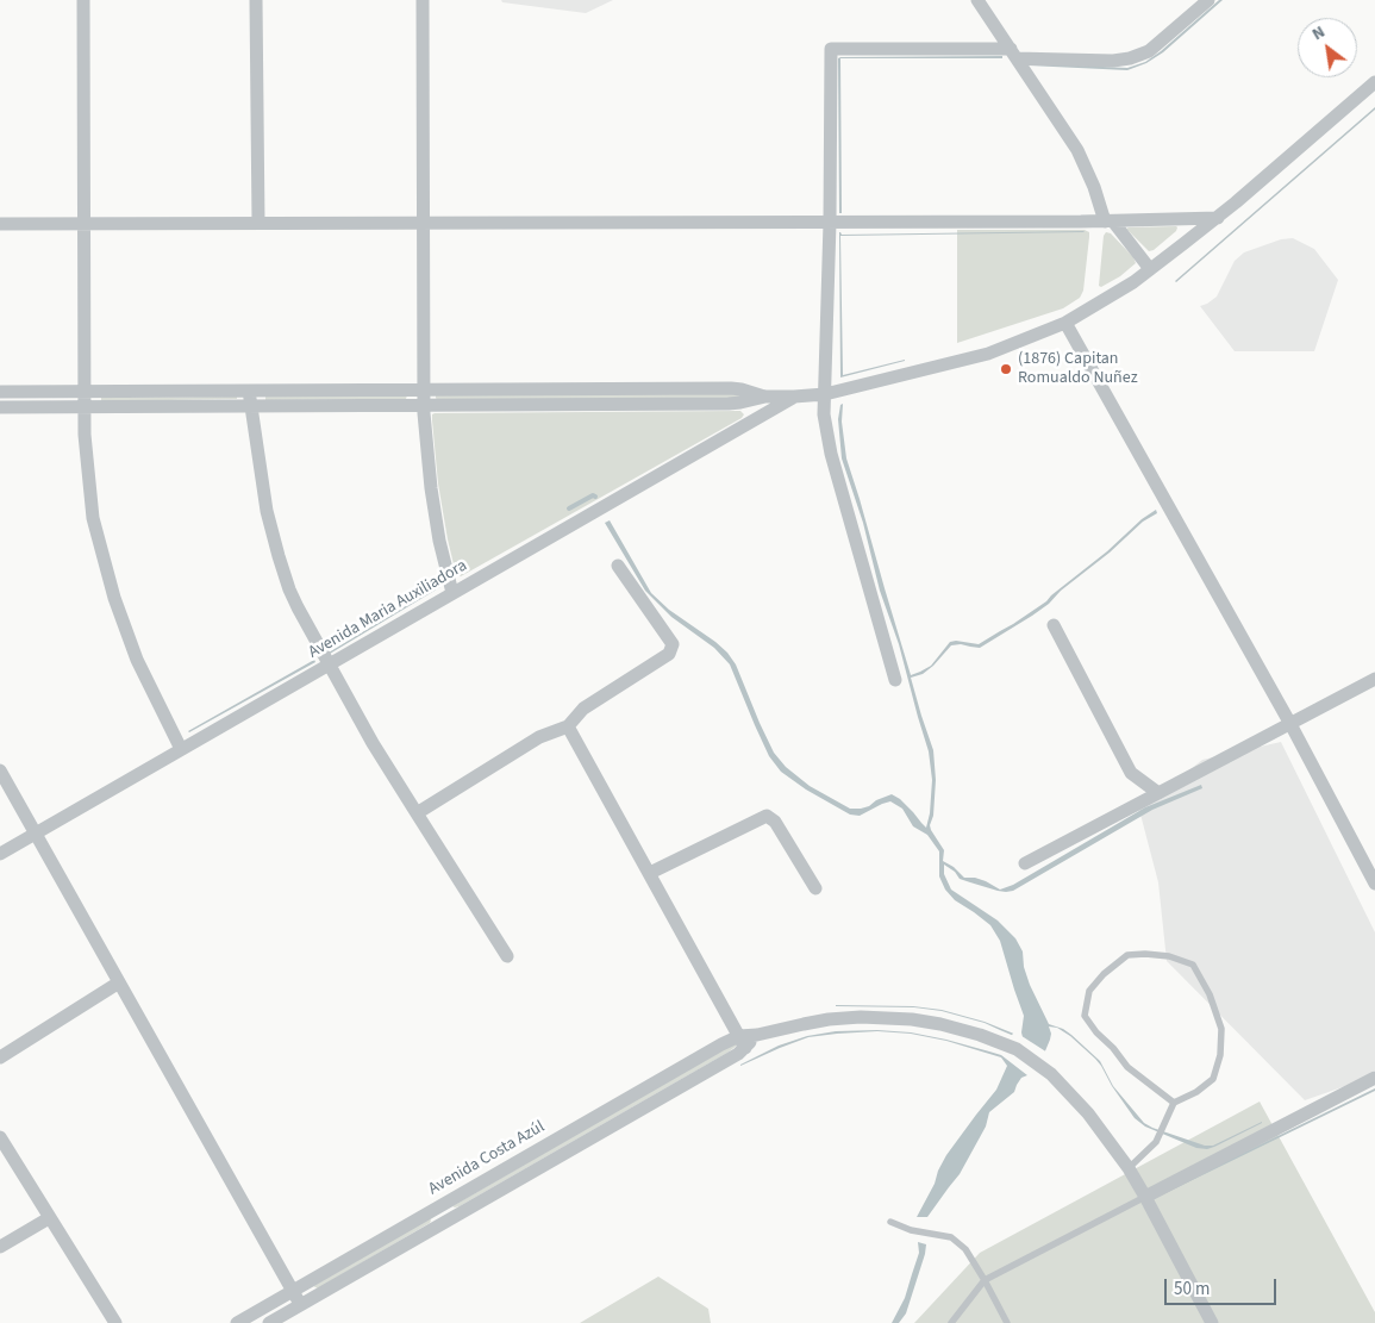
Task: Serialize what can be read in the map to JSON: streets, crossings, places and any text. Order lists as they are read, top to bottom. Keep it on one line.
{"streets":{"street":["Avenida Maria Auxiliadora","Avenida Costa Azúl"]},"places":["(1876) Capitan Romualdo Nuñez"],"scale_bar":"50 m","north":"top left"}
